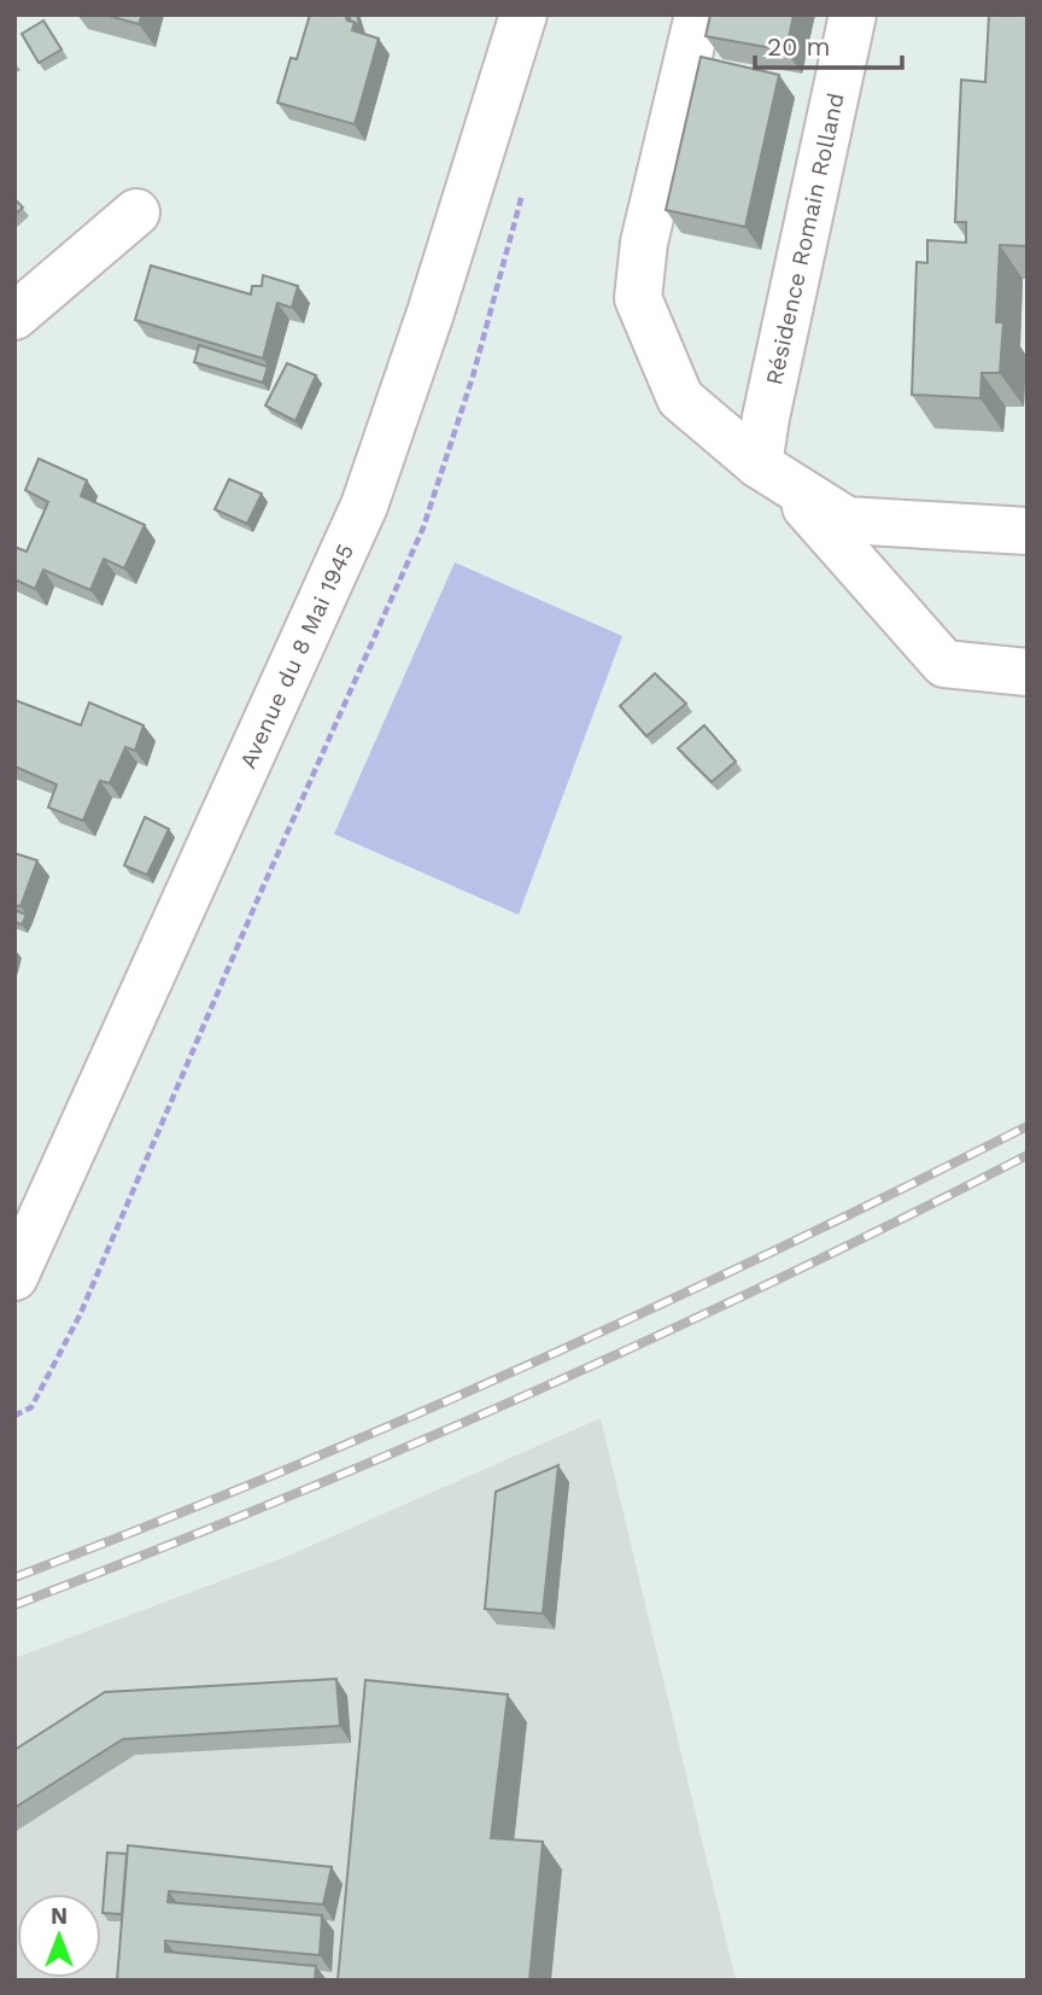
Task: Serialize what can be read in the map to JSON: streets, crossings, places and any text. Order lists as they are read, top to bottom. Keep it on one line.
{"streets":{"street":["Résidence Romain Rolland","Avenue du 8 Mai 1945"]},"scale_bar":"20 m","north":"top"}
